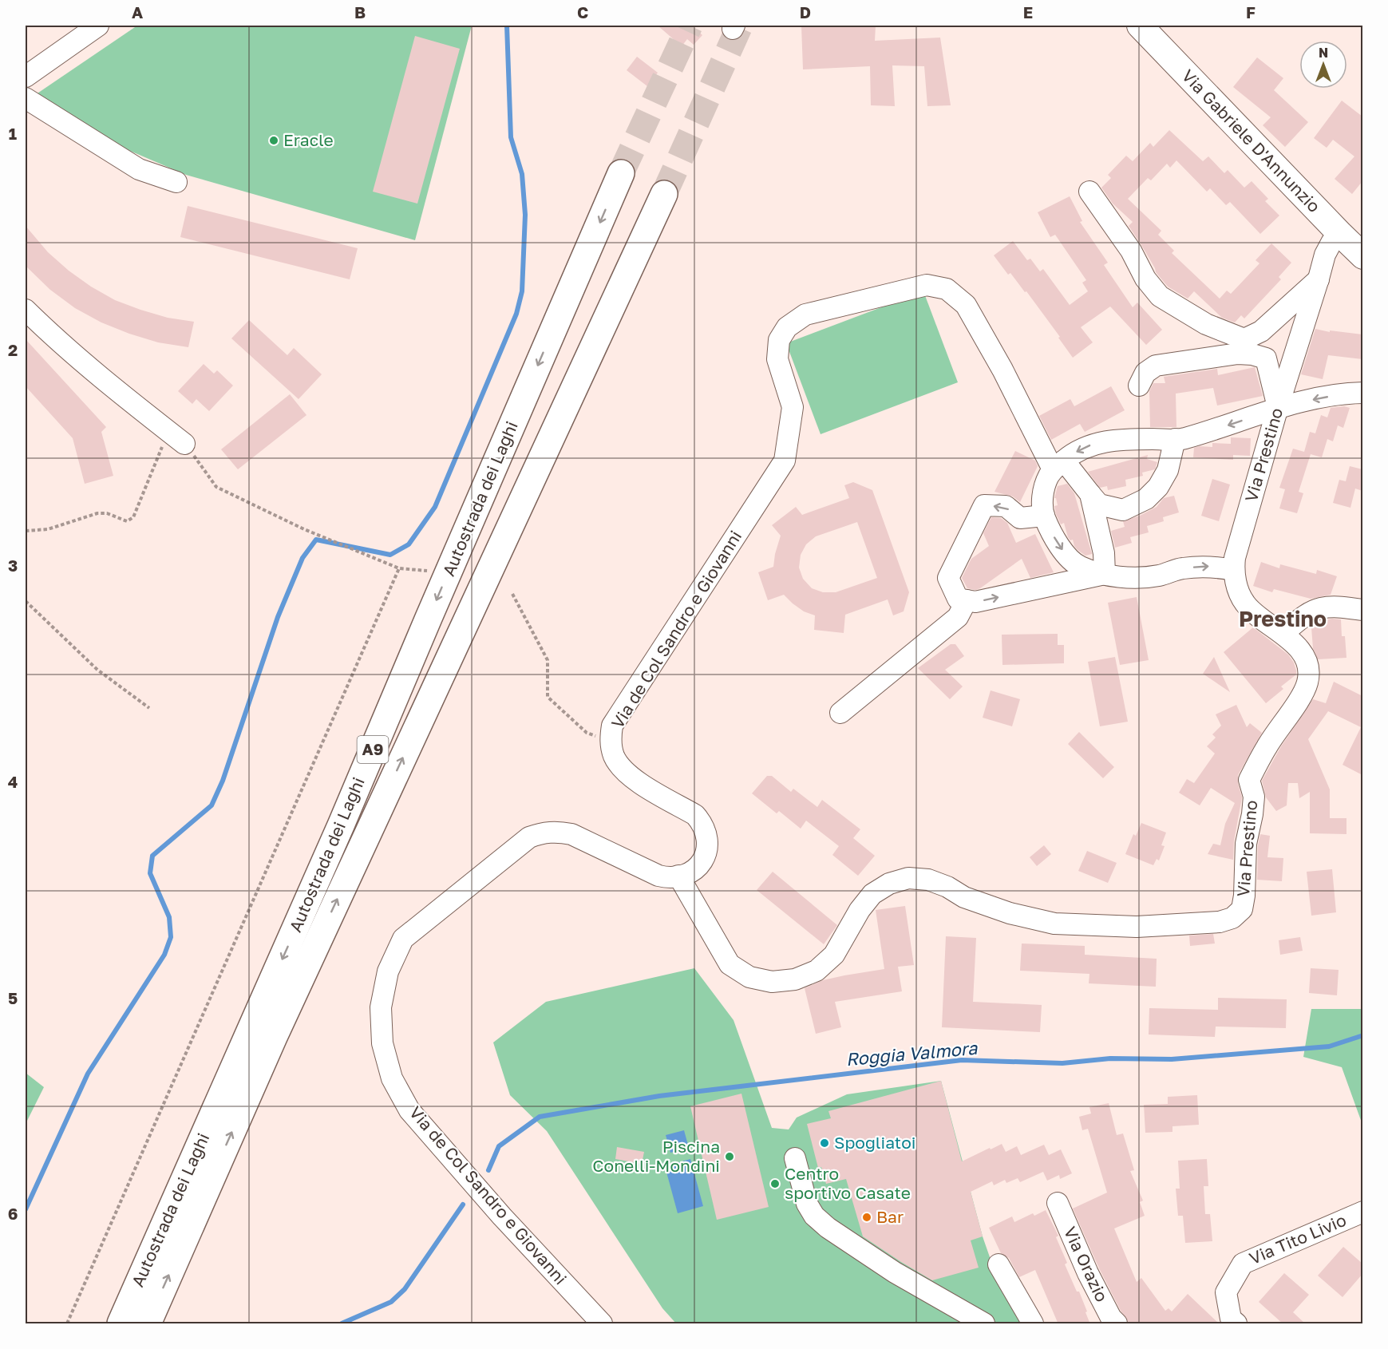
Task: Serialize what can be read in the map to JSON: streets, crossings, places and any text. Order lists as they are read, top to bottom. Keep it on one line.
{"streets":{"highway":["Autostrada dei Laghi","A9"],"main road":["Via Gabriele D'Annunzio"],"street":["Via Prestino","Via de Col Sandro e Giovanni","Via Tito Livio","Via Orazio"]},"crossings":[["Via Gabriele D'Annunzio","Via Prestino"],["Via Prestino","Via de Col Sandro e Giovanni"]],"districts":["Prestino"],"water":["Roggia Valmora"],"places":["Eracle","Spogliatoi","Piscina Conelli-Mondini","Centro sportivo Casate","Bar"],"north":"top","grid":{"columns":["A","B","C","D","E","F"],"rows":["1","2","3","4","5","6"]}}
